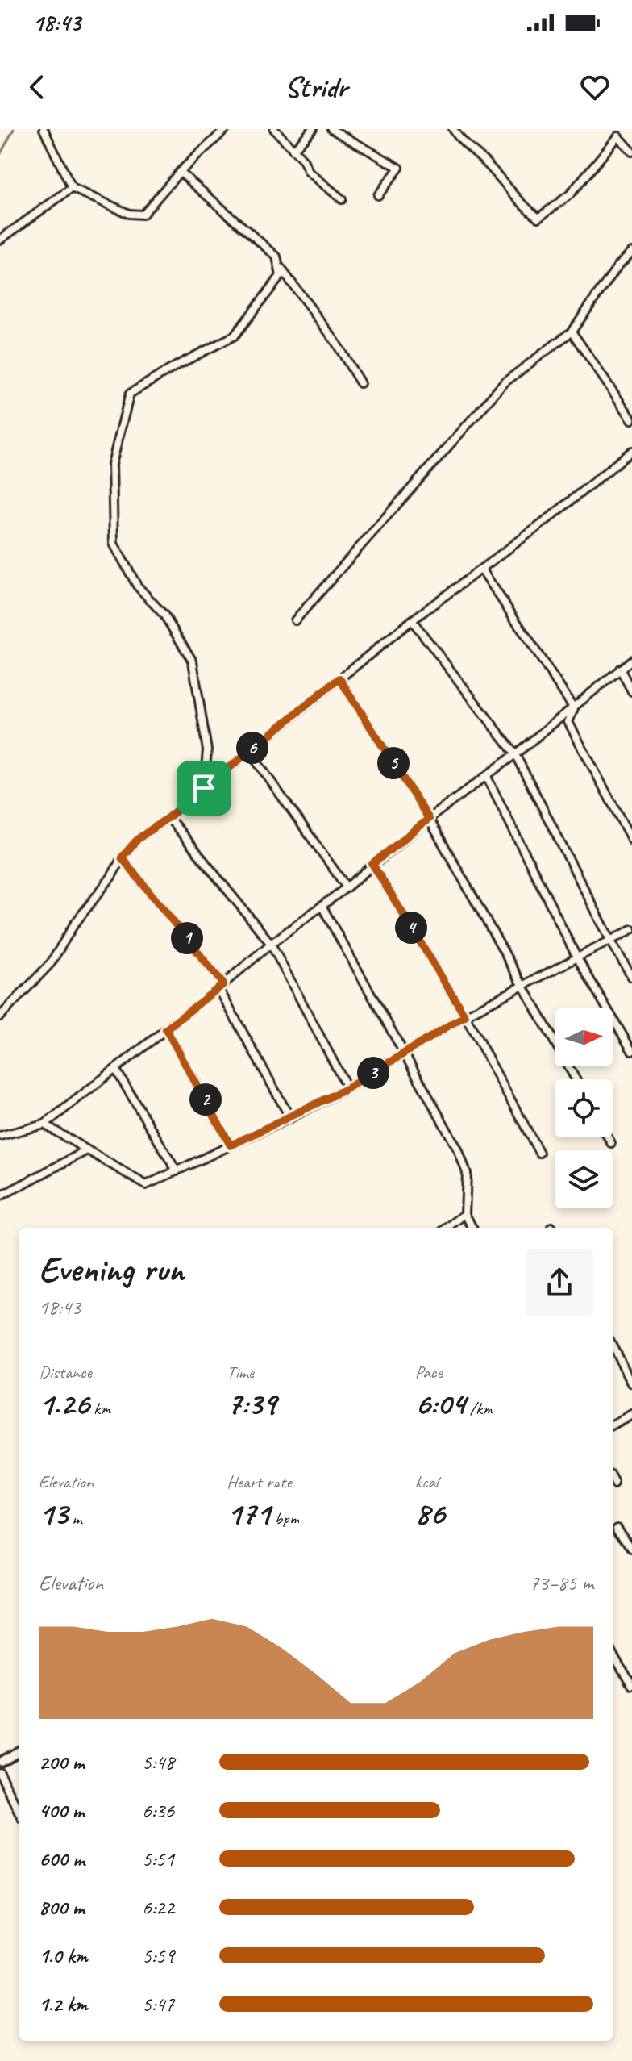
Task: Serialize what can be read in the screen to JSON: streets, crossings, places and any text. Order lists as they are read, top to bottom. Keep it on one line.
{"north":"right","page":{"status":"18:43","header":"Stridr","pins":["6","5","4","1","3","2"],"heading":["Evening run","18:43"],"stats":[["Distance","1.26 km"],["Time","7:39"],["Pace","6:04 /km"],["Elevation","13 m"],["Heart rate","171 bpm"],["kcal","86"]],"chart":["Elevation","73–85 m"],"list":[{"name":"200 m","note":"5:48"},{"name":"400 m","note":"6:36"},{"name":"600 m","note":"5:51"},{"name":"800 m","note":"6:22"},{"name":"1.0 km","note":"5:59"},{"name":"1.2 km","note":"5:47"}]}}
